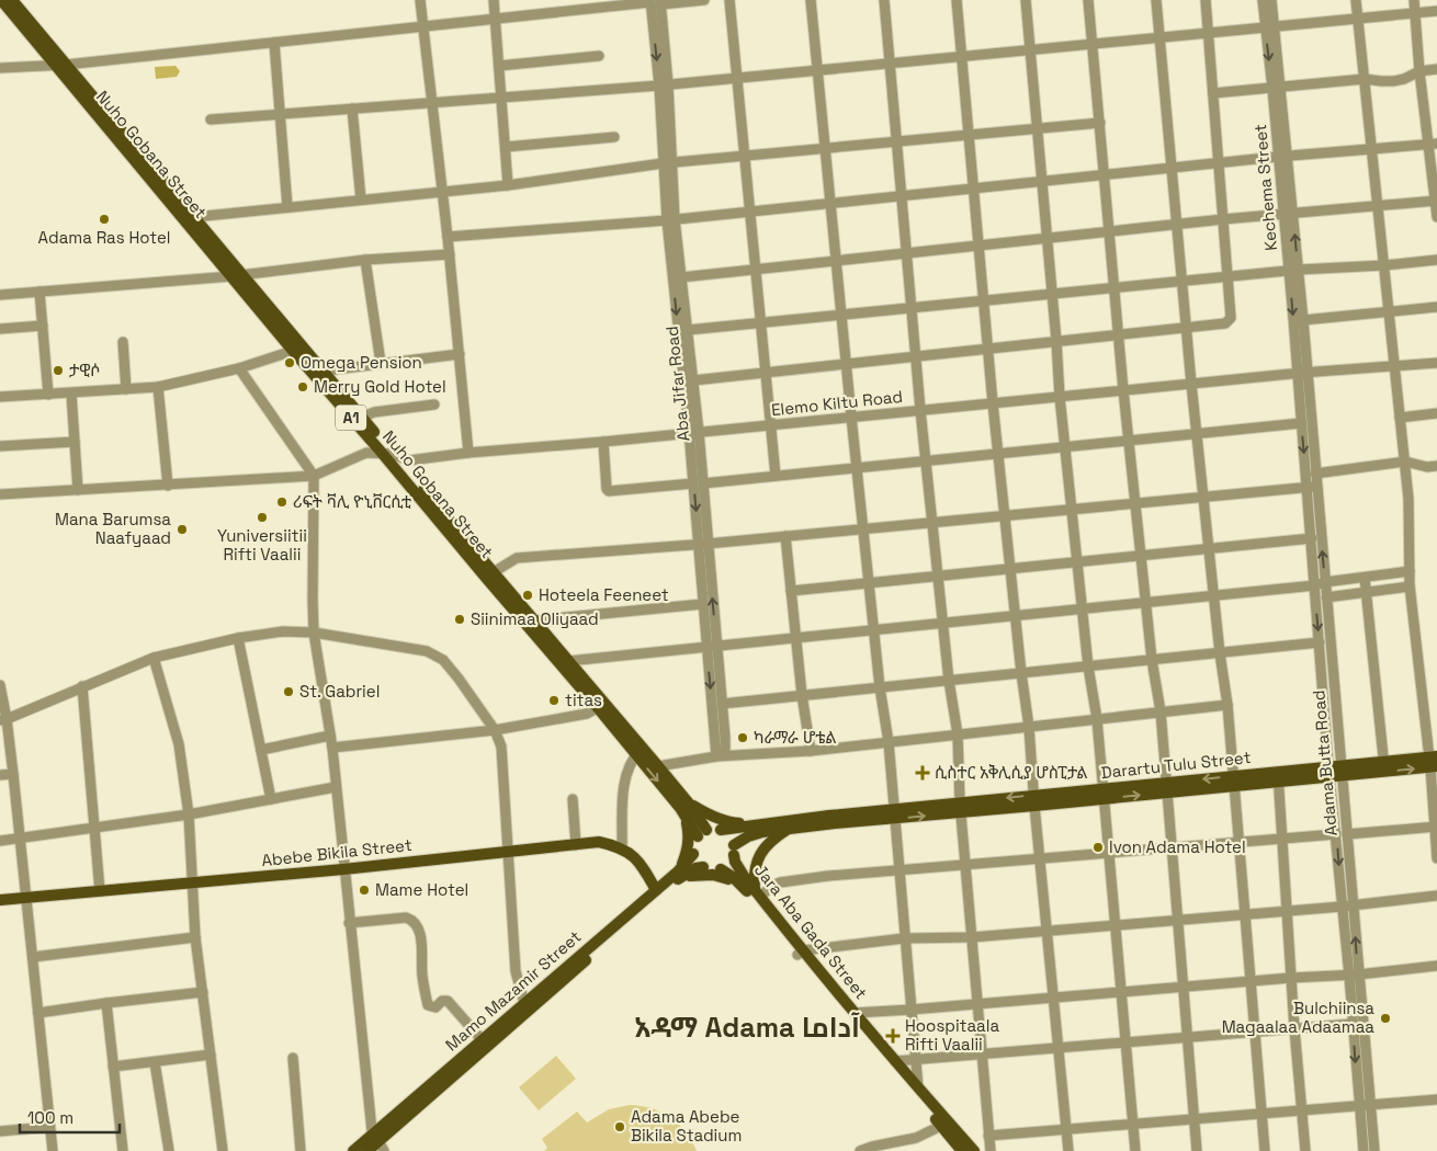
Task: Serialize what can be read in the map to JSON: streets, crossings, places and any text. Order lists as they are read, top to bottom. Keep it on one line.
{"streets":{"main road":["Nuho Gobana Street","A1","Darartu Tulu Street","Abebe Bikila Street","Jara Aba Gada Street","Mamo Mazamir Street"],"street":["Kechema Street","Aba Jifar Road","Elemo Kiltu Road","Adama Butta Road"]},"crossings":[["Nuho Gobana Street","Elemo Kiltu Road"],["Nuho Gobana Street","Darartu Tulu Street"],["Nuho Gobana Street","Jara Aba Gada Street"],["Nuho Gobana Street","Mamo Mazamir Street"],["Kechema Street","Elemo Kiltu Road"],["Kechema Street","Adama Butta Road"],["Aba Jifar Road","Elemo Kiltu Road"],["Elemo Kiltu Road","Adama Butta Road"],["Adama Butta Road","Darartu Tulu Street"],["Darartu Tulu Street","Jara Aba Gada Street"],["Darartu Tulu Street","Mamo Mazamir Street"],["Abebe Bikila Street","Mamo Mazamir Street"],["Jara Aba Gada Street","Mamo Mazamir Street"]],"districts":["አዳማ Adama آداما"],"places":{"other":["Adama Ras Hotel","Omega Pension","ታዊሶ","Merry Gold Hotel","ሪፍት ቫሊ ዮኒቨርሲቲ","Yuniversiitii Rifti Vaalii","Mana Barumsa Naafyaad","Hoteela Feeneet","Siinimaa Oliyaad","St. Gabriel","titas","ካራማራ ሆቴል","Ivon Adama Hotel","Mame Hotel","Bulchiinsa Magaalaa Adaamaa","Adama Abebe Bikila Stadium"],"health":["ሲስተር አቅሊሲያ ሆስፒታል","Hoospitaala Rifti Vaalii"]},"scale_bar":"100 m"}
